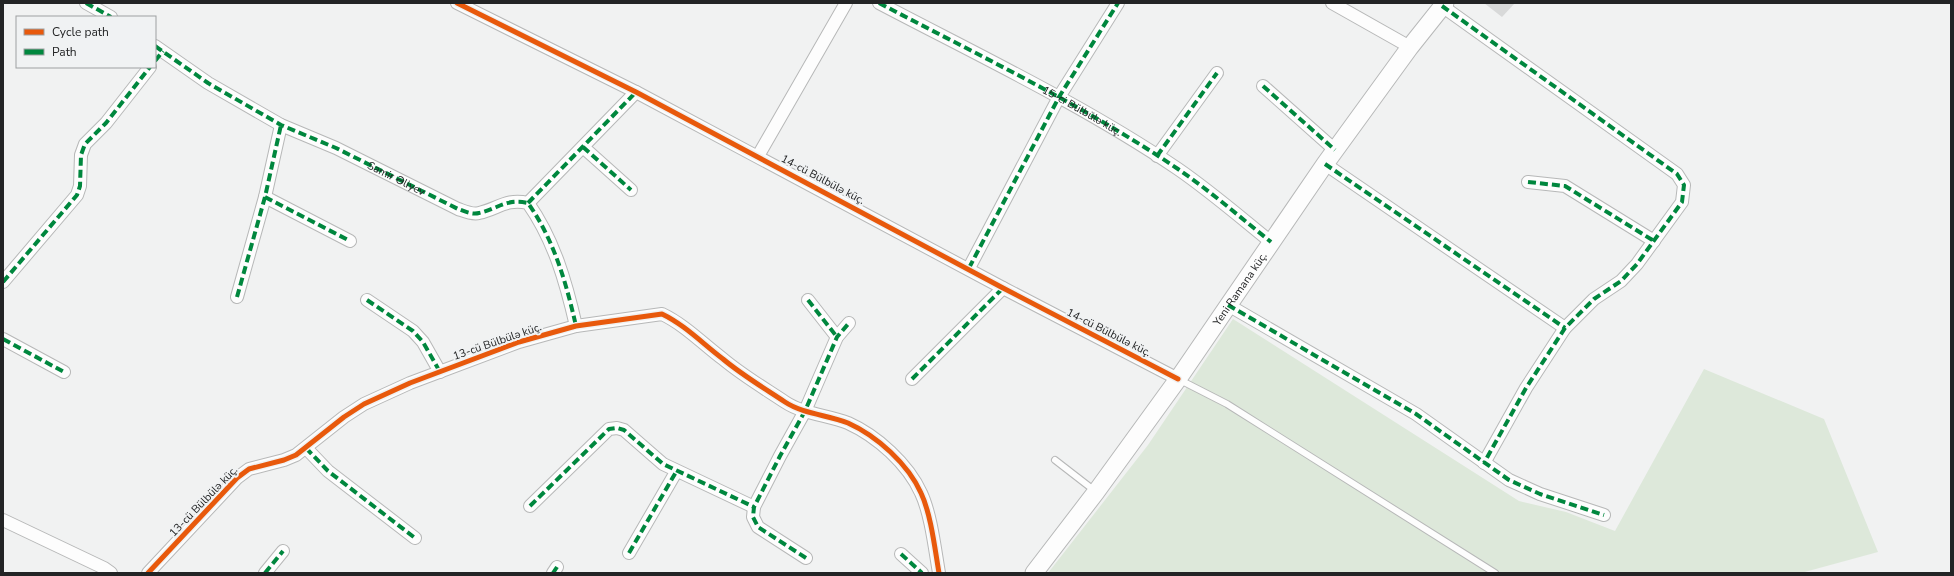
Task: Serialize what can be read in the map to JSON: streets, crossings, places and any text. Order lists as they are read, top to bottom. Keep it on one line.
{"streets":{"street":["15-ci Bülbülə küç.","Samir Əliyev","14-cü Bülbülə küç.","Yeni Ramana küç.","13-cü Bülbülə küç."]},"crossings":[["15-ci Bülbülə küç.","Yeni Ramana küç."],["14-cü Bülbülə küç.","Yeni Ramana küç."]],"legend":["Cycle path","Path"]}
